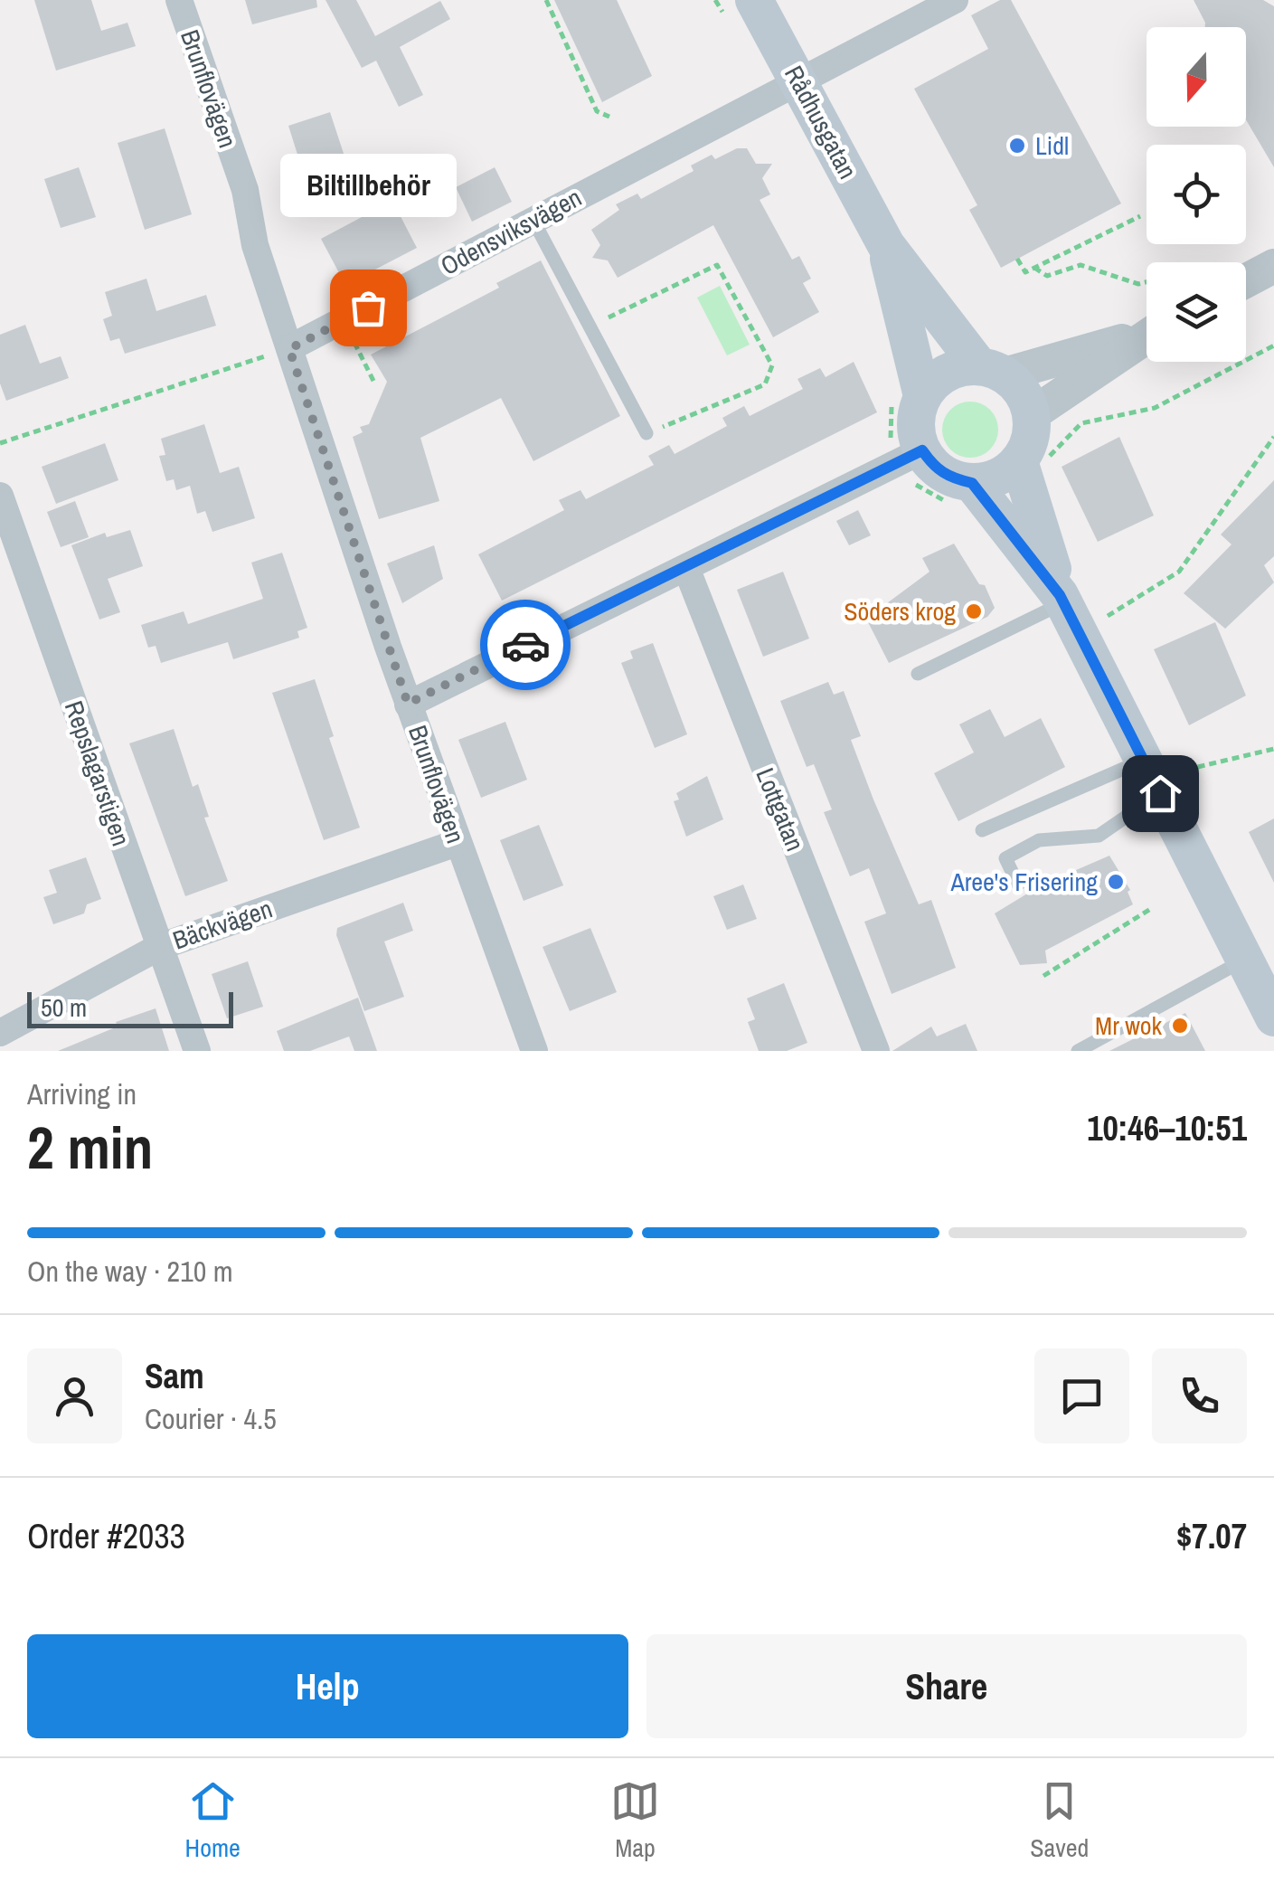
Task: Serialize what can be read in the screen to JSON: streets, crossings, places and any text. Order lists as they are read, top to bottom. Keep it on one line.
{"streets":{"main road":["Rådhusgatan"],"street":["Brunflovägen","Odensviksvägen","Repslagarstigen","Lottgatan","Bäckvägen"]},"crossings":[["Brunflovägen","Odensviksvägen"],["Brunflovägen","Bäckvägen"],["Rådhusgatan","Odensviksvägen"],["Repslagarstigen","Bäckvägen"]],"places":["Lidl","Biltillbehör","Söders krog","Aree's Frisering","Mr wok"],"scale_bar":"50 m","north":"bottom","page":{"bubble":"Biltillbehör","scale":"50 m","heading":["2 min","Arriving in","10:46–10:51"],"panel":["Sam","Courier · 4.5","Order #2033","$7.07"],"bar":"On the way · 210 m","buttons":["Help","Share"],"tabs":["Home","Map","Saved"]}}
